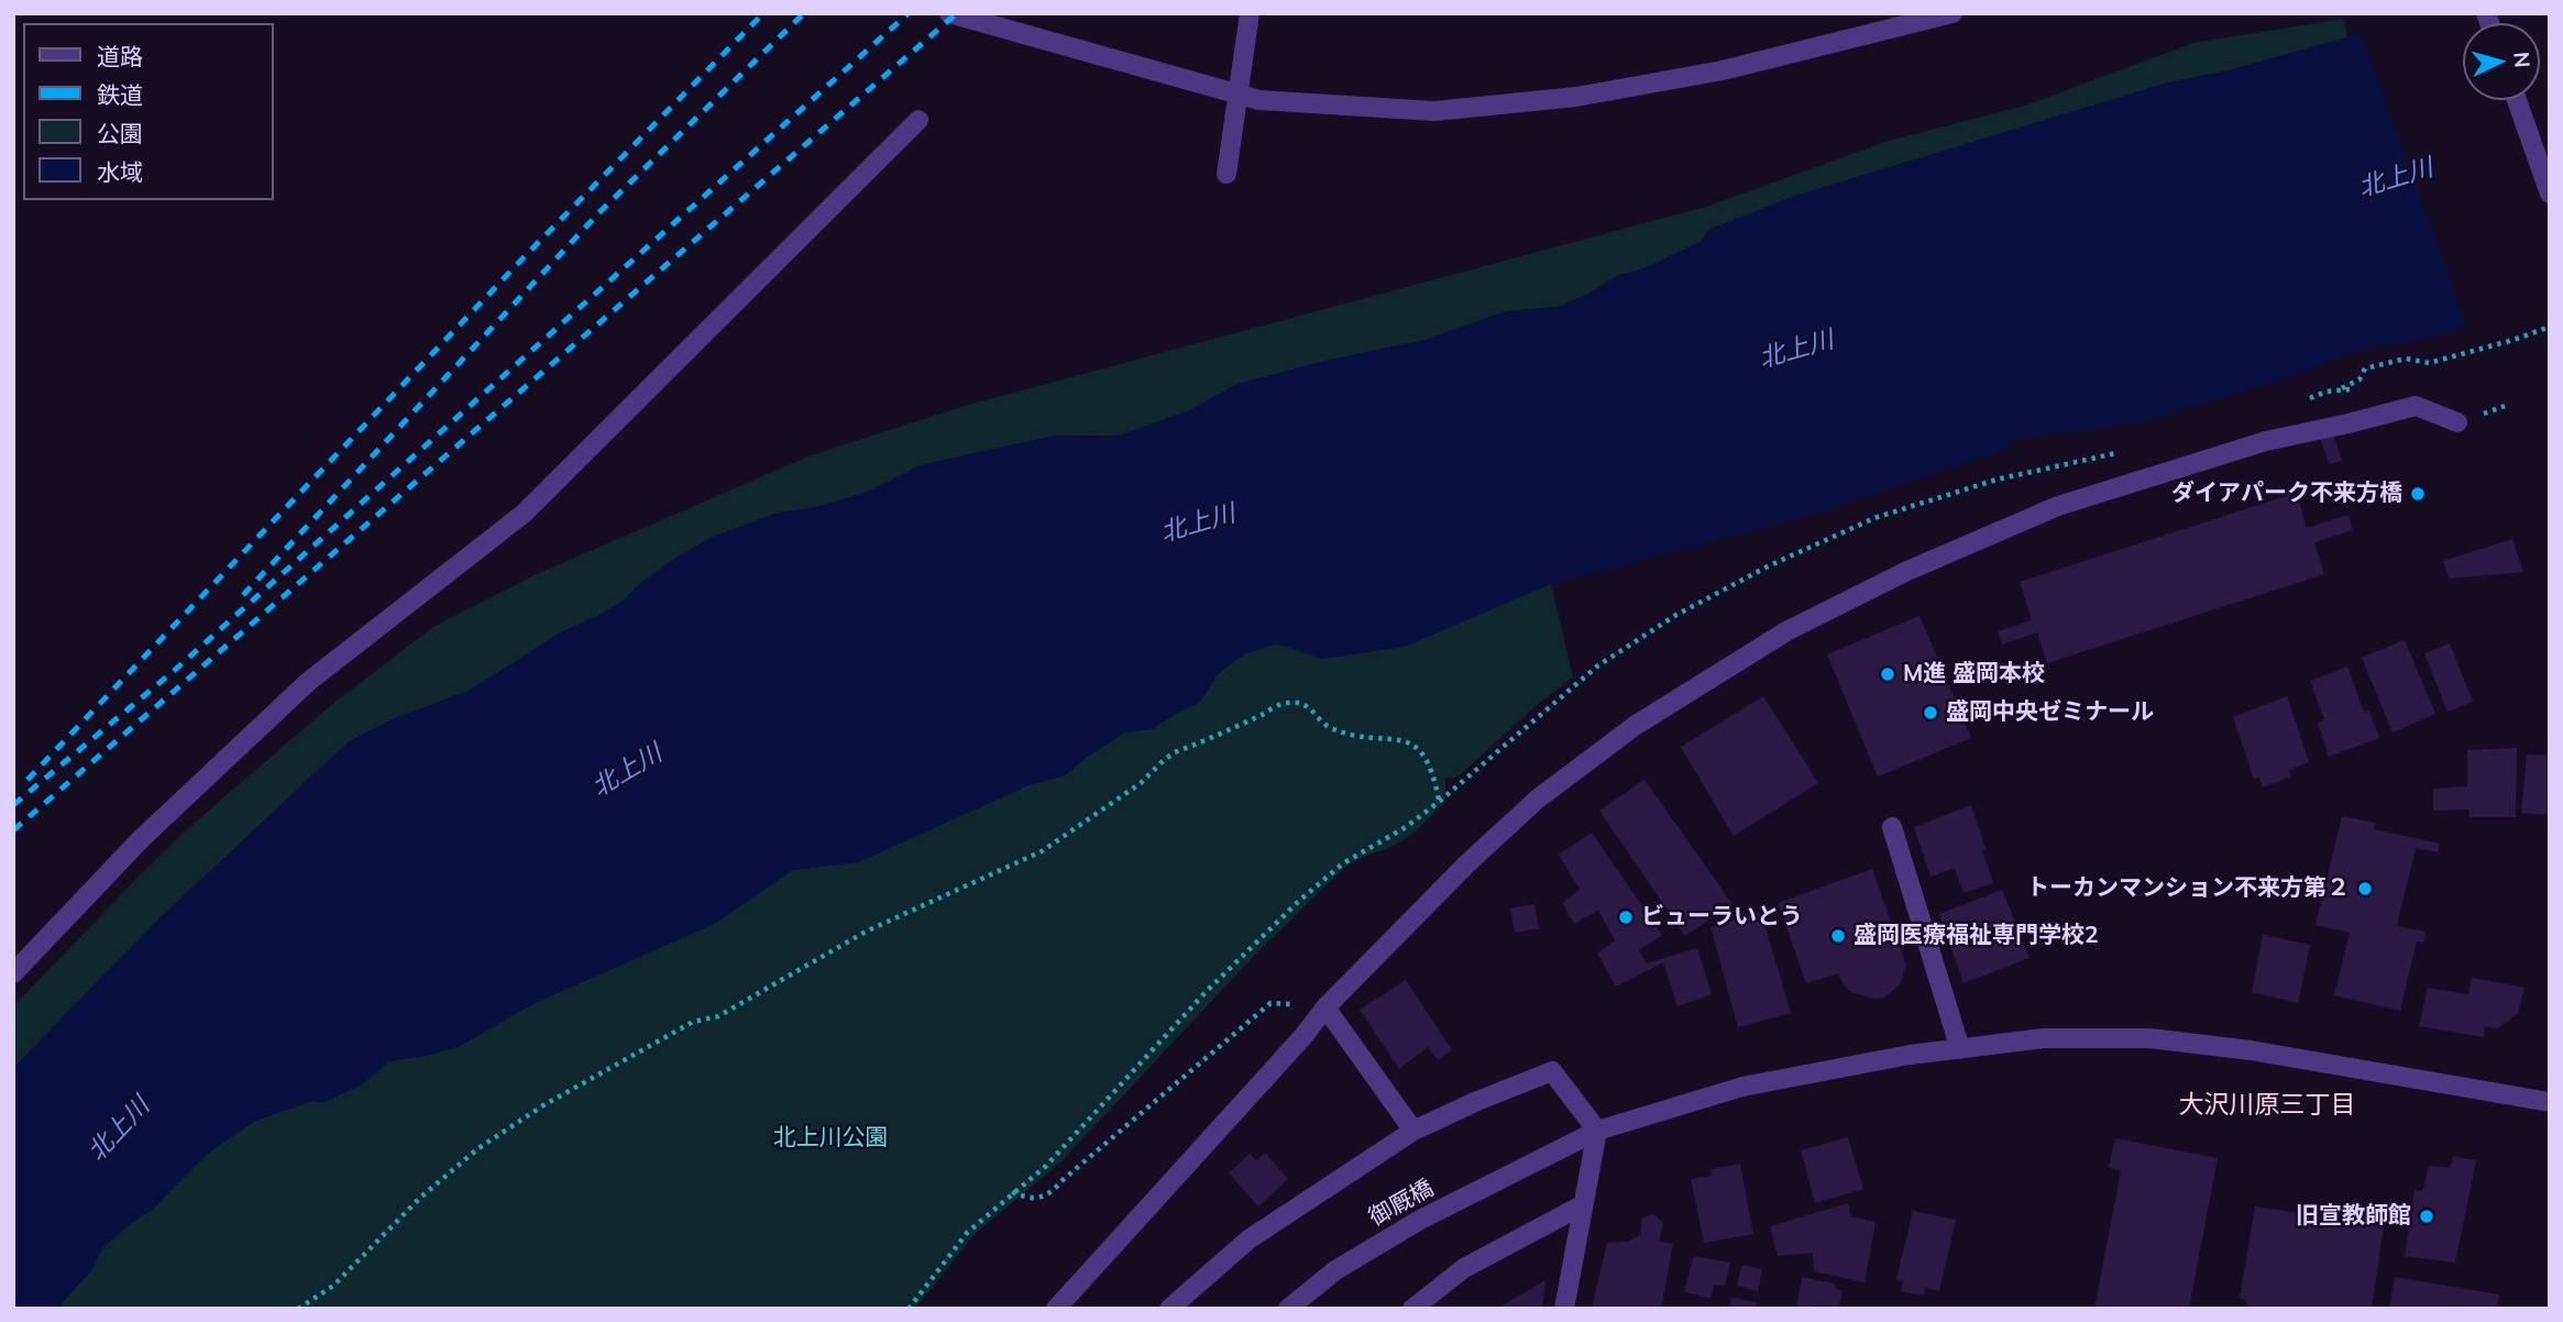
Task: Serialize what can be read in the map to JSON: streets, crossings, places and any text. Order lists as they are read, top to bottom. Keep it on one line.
{"streets":{"street":["御厩橋"]},"districts":["大沢川原三丁目"],"water":["北上川"],"parks":["北上川公園"],"places":["ダイアパーク不来方橋","M進 盛岡本校","盛岡中央ゼミナール","トーカンマンション不来方第２","ビューラいとう","盛岡医療福祉専門学校2","旧宣教師館"],"legend":["道路","鉄道","公園","水域"],"north":"right"}
